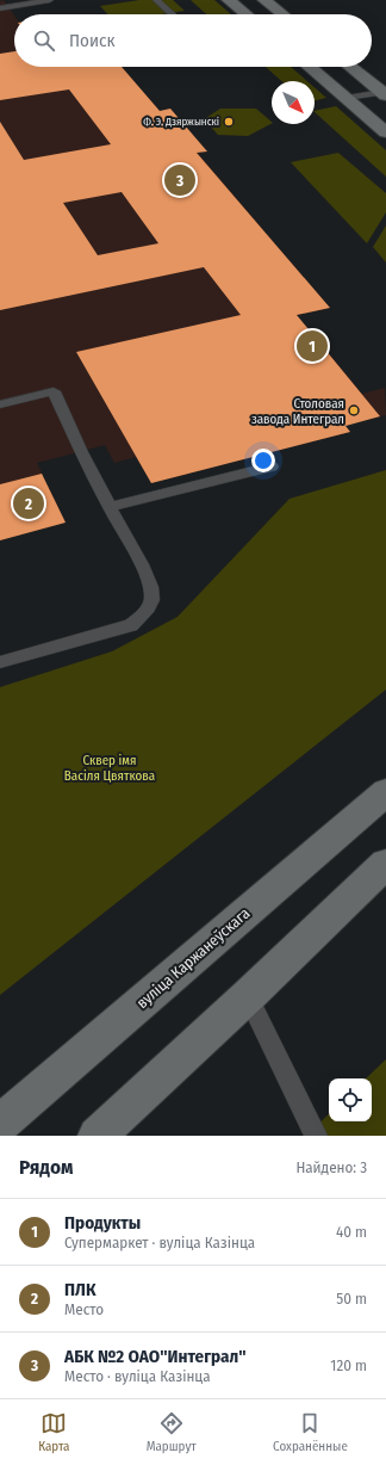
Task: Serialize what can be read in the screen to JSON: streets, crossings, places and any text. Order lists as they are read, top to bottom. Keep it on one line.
{"streets":{"main road":["вуліца Каржанеўскага"]},"parks":["Сквер імя Васіля Цвяткова"],"places":["Ф. Э. Дзяржынскі","Столовая завода Интеграл"],"north":"bottom right","page":{"search":"Поиск","pins":["3","1","2"],"heading":["Рядом","Найдено: 3"],"list":[{"mark":"1","name":"Продукты","note":"Супермаркет · вуліца Казінца","value":"40 m"},{"mark":"2","name":"ПЛК","note":"Место","value":"50 m"},{"mark":"3","name":"АБК №2 ОАО\"Интеграл\"","note":"Место · вуліца Казінца","value":"120 m"}],"nav":["Карта","Маршрут","Сохранённые"]}}
